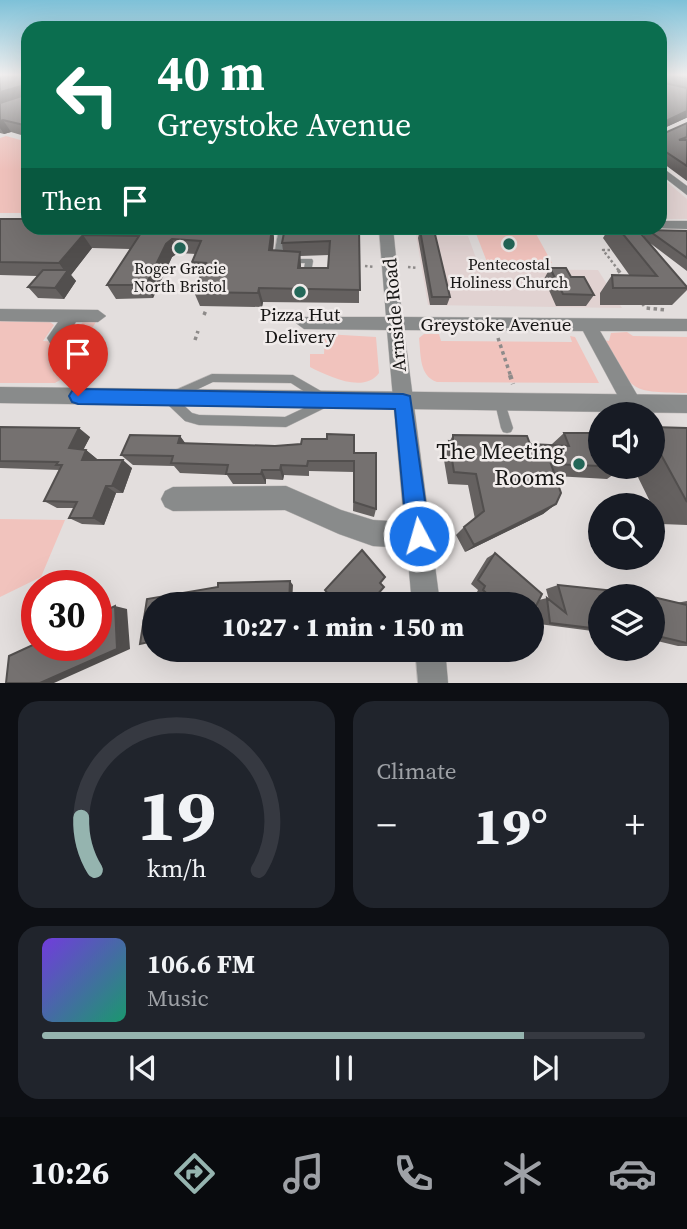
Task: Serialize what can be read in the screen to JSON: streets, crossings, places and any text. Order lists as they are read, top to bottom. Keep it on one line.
{"streets":{"street":["Arnside Road","Greystoke Avenue"]},"crossings":[["Arnside Road","Greystoke Avenue"]],"places":["Pentecostal Holiness Church","Roger Gracie North Bristol","Pizza Hut Delivery","The Meeting Rooms"],"page":{"turn":["40 m","Greystoke Avenue"],"then":"Then","limit":"30","trip":"10:27 · 1 min · 150 m","tile":"Climate","heat":["−","19°","+"],"song":["106.6 FM","Music"],"tabs":"10:26","gauge":["19","km/h"]}}
